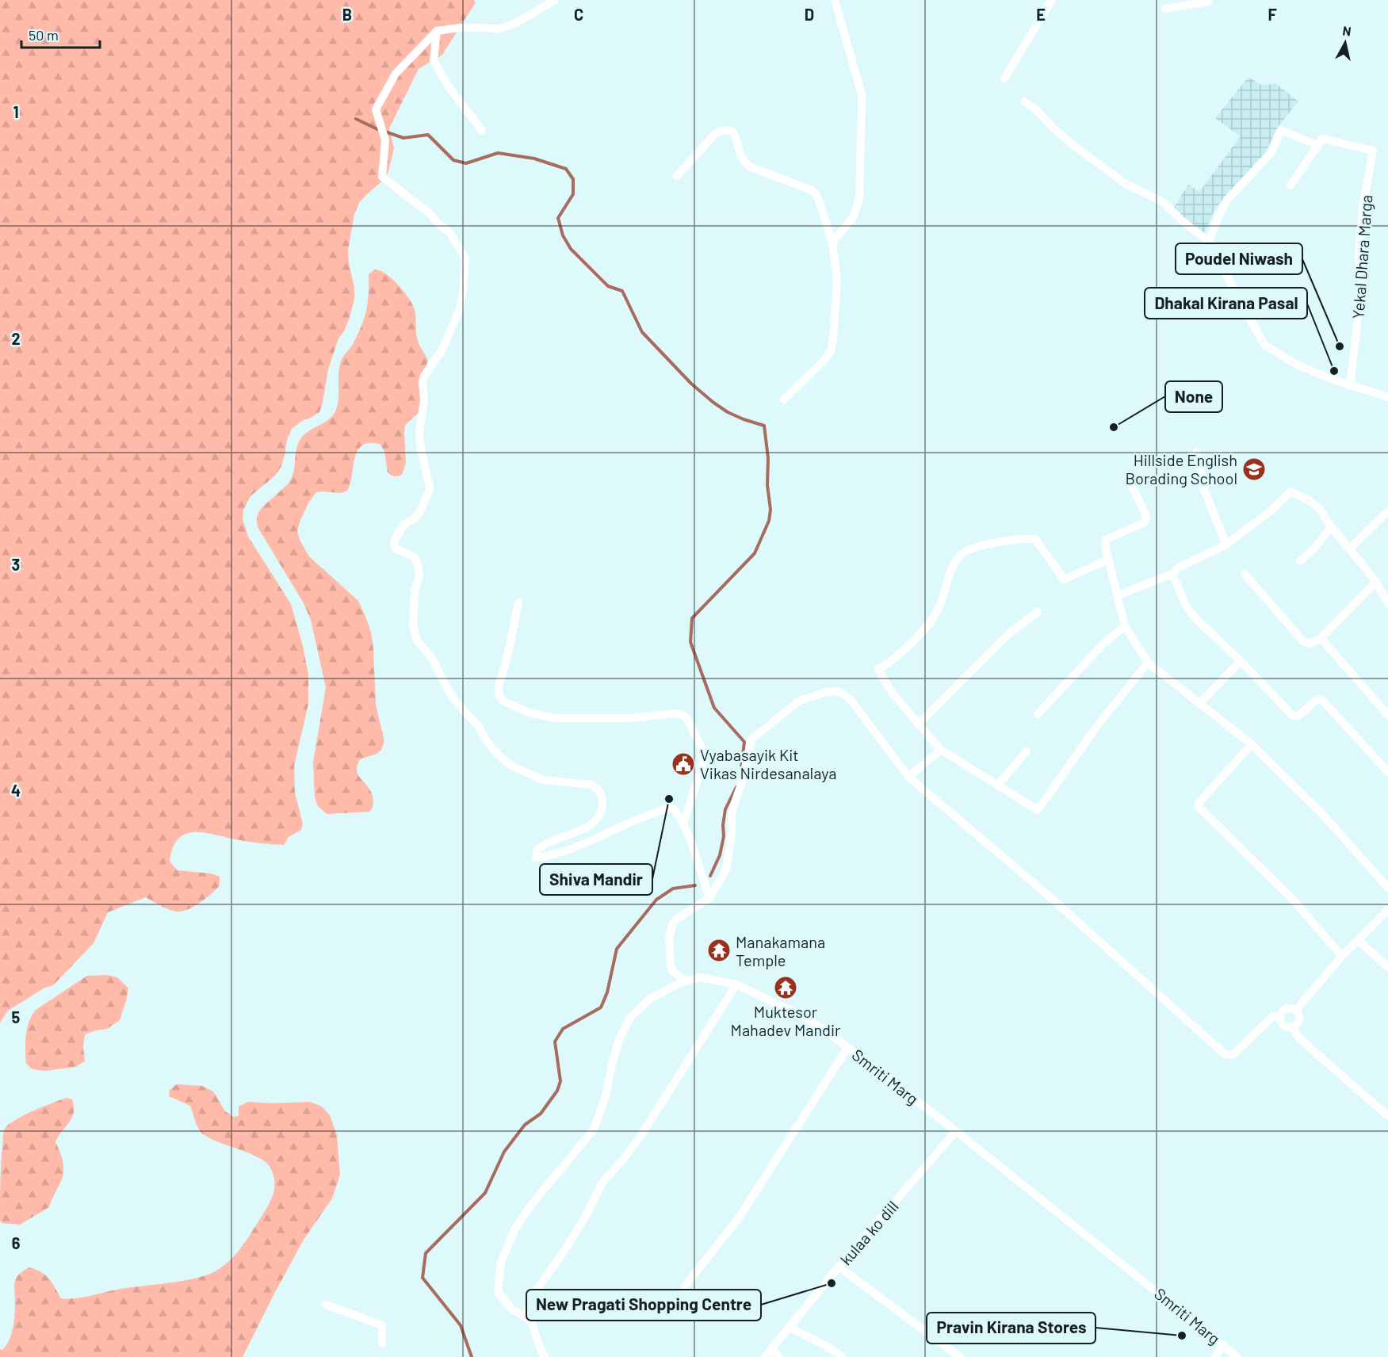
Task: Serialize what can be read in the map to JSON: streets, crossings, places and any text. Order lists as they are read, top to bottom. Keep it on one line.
{"streets":{"street":["Yekal Dhara Marga","Smriti Marg","kulaa ko dill"]},"crossings":[["Smriti Marg","kulaa ko dill"]],"places":{"other":["Poudel Niwash","Dhakal Kirana Pasal","None","Shiva Mandir","New Pragati Shopping Centre","Pravin Kirana Stores"],"school or university":["Hillside English Borading School"],"public building":["Vyabasayik Kit Vikas Nirdesanalaya"],"temple":["Manakamana Temple","Muktesor Mahadev Mandir"]},"scale_bar":"50 m","north":"top","grid":{"columns":["B","C","D","E","F"],"rows":["1","2","3","4","5","6"]}}
